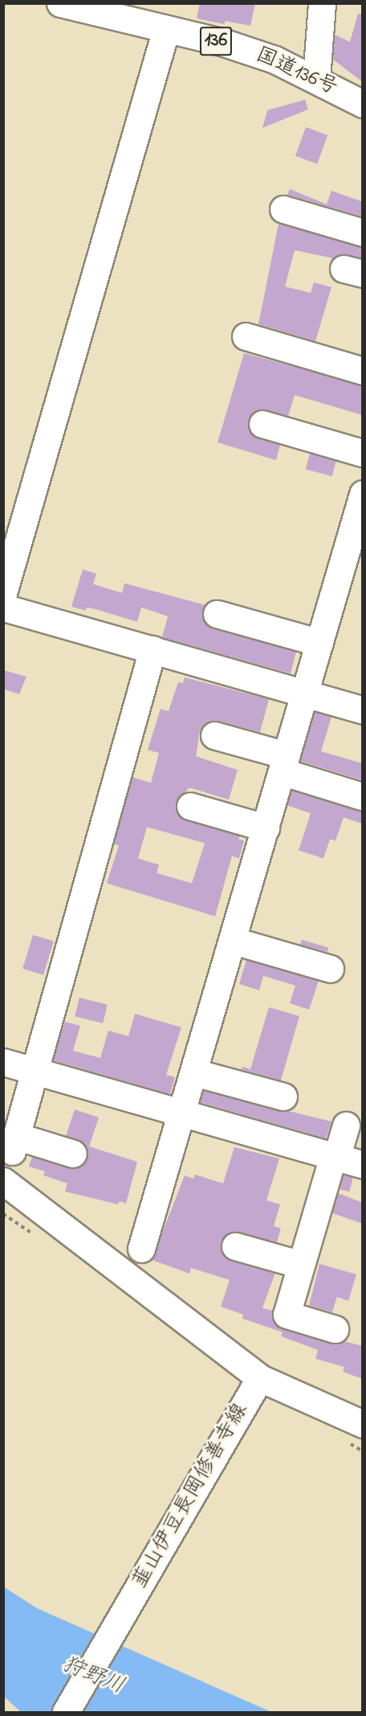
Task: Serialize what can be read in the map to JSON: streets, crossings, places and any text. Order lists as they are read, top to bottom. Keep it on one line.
{"streets":{"main road":["136","国道136号","韮山伊豆長岡修善寺線"]},"water":["狩野川"]}
